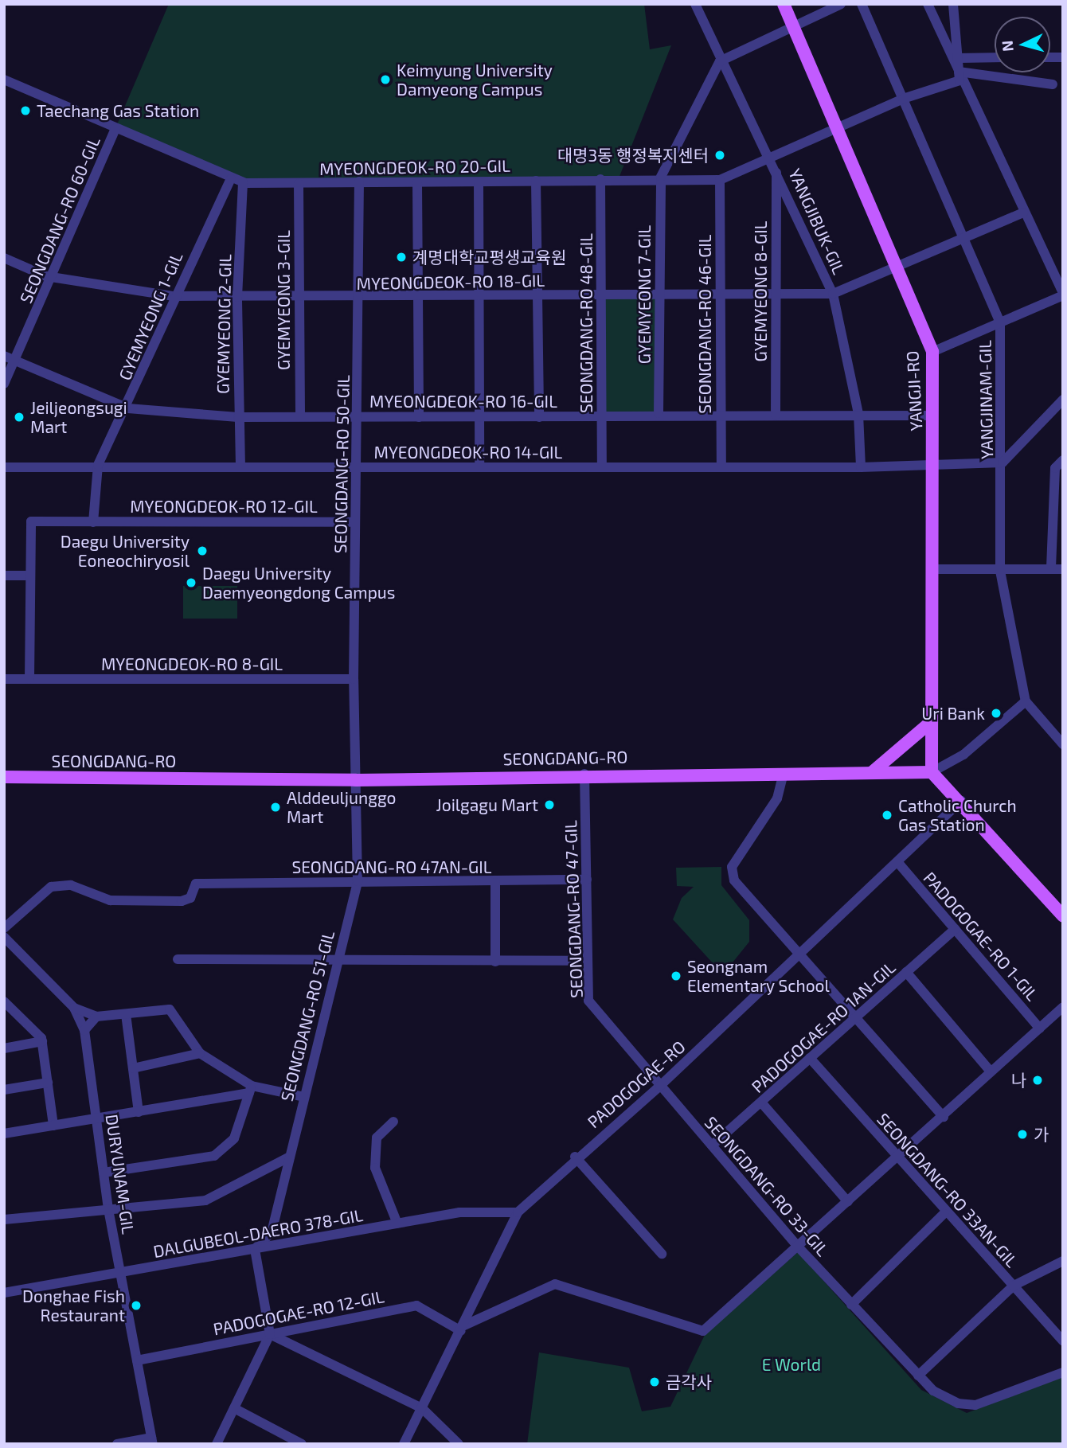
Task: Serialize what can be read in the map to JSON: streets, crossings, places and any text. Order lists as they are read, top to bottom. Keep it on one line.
{"streets":{"main road":["YANGJI-RO","SEONGDANG-RO"],"street":["MYEONGDEOK-RO 20-GIL","SEONGDANG-RO 60-GIL","YANGJIBUK-GIL","MYEONGDEOK-RO 18-GIL","GYEMYEONG 8-GIL","GYEMYEONG 7-GIL","GYEMYEONG 3-GIL","GYEMYEONG 1-GIL","SEONGDANG-RO 48-GIL","GYEMYEONG 2-GIL","SEONGDANG-RO 46-GIL","YANGJINAM-GIL","MYEONGDEOK-RO 16-GIL","MYEONGDEOK-RO 14-GIL","SEONGDANG-RO 50-GIL","MYEONGDEOK-RO 12-GIL","MYEONGDEOK-RO 8-GIL","SEONGDANG-RO 47AN-GIL","SEONGDANG-RO 47-GIL","PADOGOGAE-RO 1-GIL","SEONGDANG-RO 51-GIL","PADOGOGAE-RO 1AN-GIL","PADOGOGAE-RO","DURYUNAM-GIL","SEONGDANG-RO 33-GIL","SEONGDANG-RO 33AN-GIL","DALGUBEOL-DAERO 378-GIL","PADOGOGAE-RO 12-GIL"]},"crossings":[["MYEONGDEOK-RO 20-GIL","SEONGDANG-RO 60-GIL"],["MYEONGDEOK-RO 20-GIL","YANGJIBUK-GIL"],["MYEONGDEOK-RO 20-GIL","GYEMYEONG 7-GIL"],["MYEONGDEOK-RO 20-GIL","GYEMYEONG 3-GIL"],["MYEONGDEOK-RO 20-GIL","GYEMYEONG 1-GIL"],["MYEONGDEOK-RO 20-GIL","SEONGDANG-RO 48-GIL"],["MYEONGDEOK-RO 20-GIL","GYEMYEONG 2-GIL"],["MYEONGDEOK-RO 20-GIL","SEONGDANG-RO 46-GIL"],["MYEONGDEOK-RO 20-GIL","YANGJI-RO"],["MYEONGDEOK-RO 20-GIL","YANGJINAM-GIL"],["MYEONGDEOK-RO 20-GIL","SEONGDANG-RO 50-GIL"],["SEONGDANG-RO 60-GIL","MYEONGDEOK-RO 18-GIL"],["SEONGDANG-RO 60-GIL","MYEONGDEOK-RO 16-GIL"],["YANGJIBUK-GIL","MYEONGDEOK-RO 18-GIL"],["YANGJIBUK-GIL","GYEMYEONG 8-GIL"],["YANGJIBUK-GIL","MYEONGDEOK-RO 16-GIL"],["YANGJIBUK-GIL","MYEONGDEOK-RO 14-GIL"],["MYEONGDEOK-RO 18-GIL","GYEMYEONG 8-GIL"],["MYEONGDEOK-RO 18-GIL","GYEMYEONG 7-GIL"],["MYEONGDEOK-RO 18-GIL","GYEMYEONG 3-GIL"],["MYEONGDEOK-RO 18-GIL","GYEMYEONG 1-GIL"],["MYEONGDEOK-RO 18-GIL","SEONGDANG-RO 48-GIL"],["MYEONGDEOK-RO 18-GIL","GYEMYEONG 2-GIL"],["MYEONGDEOK-RO 18-GIL","SEONGDANG-RO 46-GIL"],["MYEONGDEOK-RO 18-GIL","YANGJI-RO"],["MYEONGDEOK-RO 18-GIL","YANGJINAM-GIL"],["MYEONGDEOK-RO 18-GIL","SEONGDANG-RO 50-GIL"],["GYEMYEONG 8-GIL","MYEONGDEOK-RO 16-GIL"],["GYEMYEONG 7-GIL","MYEONGDEOK-RO 16-GIL"],["GYEMYEONG 3-GIL","MYEONGDEOK-RO 16-GIL"],["GYEMYEONG 1-GIL","MYEONGDEOK-RO 16-GIL"],["GYEMYEONG 1-GIL","MYEONGDEOK-RO 14-GIL"],["SEONGDANG-RO 48-GIL","MYEONGDEOK-RO 16-GIL"],["SEONGDANG-RO 48-GIL","MYEONGDEOK-RO 14-GIL"],["GYEMYEONG 2-GIL","MYEONGDEOK-RO 16-GIL"],["GYEMYEONG 2-GIL","MYEONGDEOK-RO 14-GIL"],["SEONGDANG-RO 46-GIL","MYEONGDEOK-RO 16-GIL"],["SEONGDANG-RO 46-GIL","MYEONGDEOK-RO 14-GIL"],["YANGJI-RO","MYEONGDEOK-RO 16-GIL"],["YANGJI-RO","MYEONGDEOK-RO 14-GIL"],["YANGJI-RO","SEONGDANG-RO"],["YANGJINAM-GIL","MYEONGDEOK-RO 14-GIL"],["MYEONGDEOK-RO 16-GIL","SEONGDANG-RO 50-GIL"],["MYEONGDEOK-RO 14-GIL","SEONGDANG-RO 50-GIL"],["SEONGDANG-RO 50-GIL","MYEONGDEOK-RO 12-GIL"],["SEONGDANG-RO 50-GIL","MYEONGDEOK-RO 8-GIL"],["SEONGDANG-RO 50-GIL","SEONGDANG-RO"],["SEONGDANG-RO 50-GIL","SEONGDANG-RO 51-GIL"],["SEONGDANG-RO","SEONGDANG-RO 47-GIL"],["SEONGDANG-RO","SEONGDANG-RO 51-GIL"],["SEONGDANG-RO 47AN-GIL","SEONGDANG-RO 47-GIL"],["SEONGDANG-RO 47AN-GIL","SEONGDANG-RO 51-GIL"],["SEONGDANG-RO 47-GIL","PADOGOGAE-RO"],["SEONGDANG-RO 47-GIL","SEONGDANG-RO 33-GIL"],["PADOGOGAE-RO 1-GIL","PADOGOGAE-RO 1AN-GIL"],["PADOGOGAE-RO 1-GIL","PADOGOGAE-RO"],["SEONGDANG-RO 51-GIL","DALGUBEOL-DAERO 378-GIL"],["PADOGOGAE-RO 1AN-GIL","SEONGDANG-RO 33-GIL"],["PADOGOGAE-RO 1AN-GIL","SEONGDANG-RO 33AN-GIL"],["PADOGOGAE-RO","SEONGDANG-RO 33-GIL"],["PADOGOGAE-RO","DALGUBEOL-DAERO 378-GIL"],["PADOGOGAE-RO","PADOGOGAE-RO 12-GIL"],["DURYUNAM-GIL","DALGUBEOL-DAERO 378-GIL"],["DURYUNAM-GIL","PADOGOGAE-RO 12-GIL"]],"parks":["E World"],"places":["Keimyung University Damyeong Campus","Taechang Gas Station","대명3동 행정복지센터","계명대학교평생교육원","Jeiljeongsugi Mart","Daegu University Eoneochiryosil","Daegu University Daemyeongdong Campus","Uri Bank","Joilgagu Mart","Alddeuljunggo Mart","Catholic Church Gas Station","Seongnam Elementary School","나","가","Donghae Fish Restaurant","금각사"],"north":"left"}
